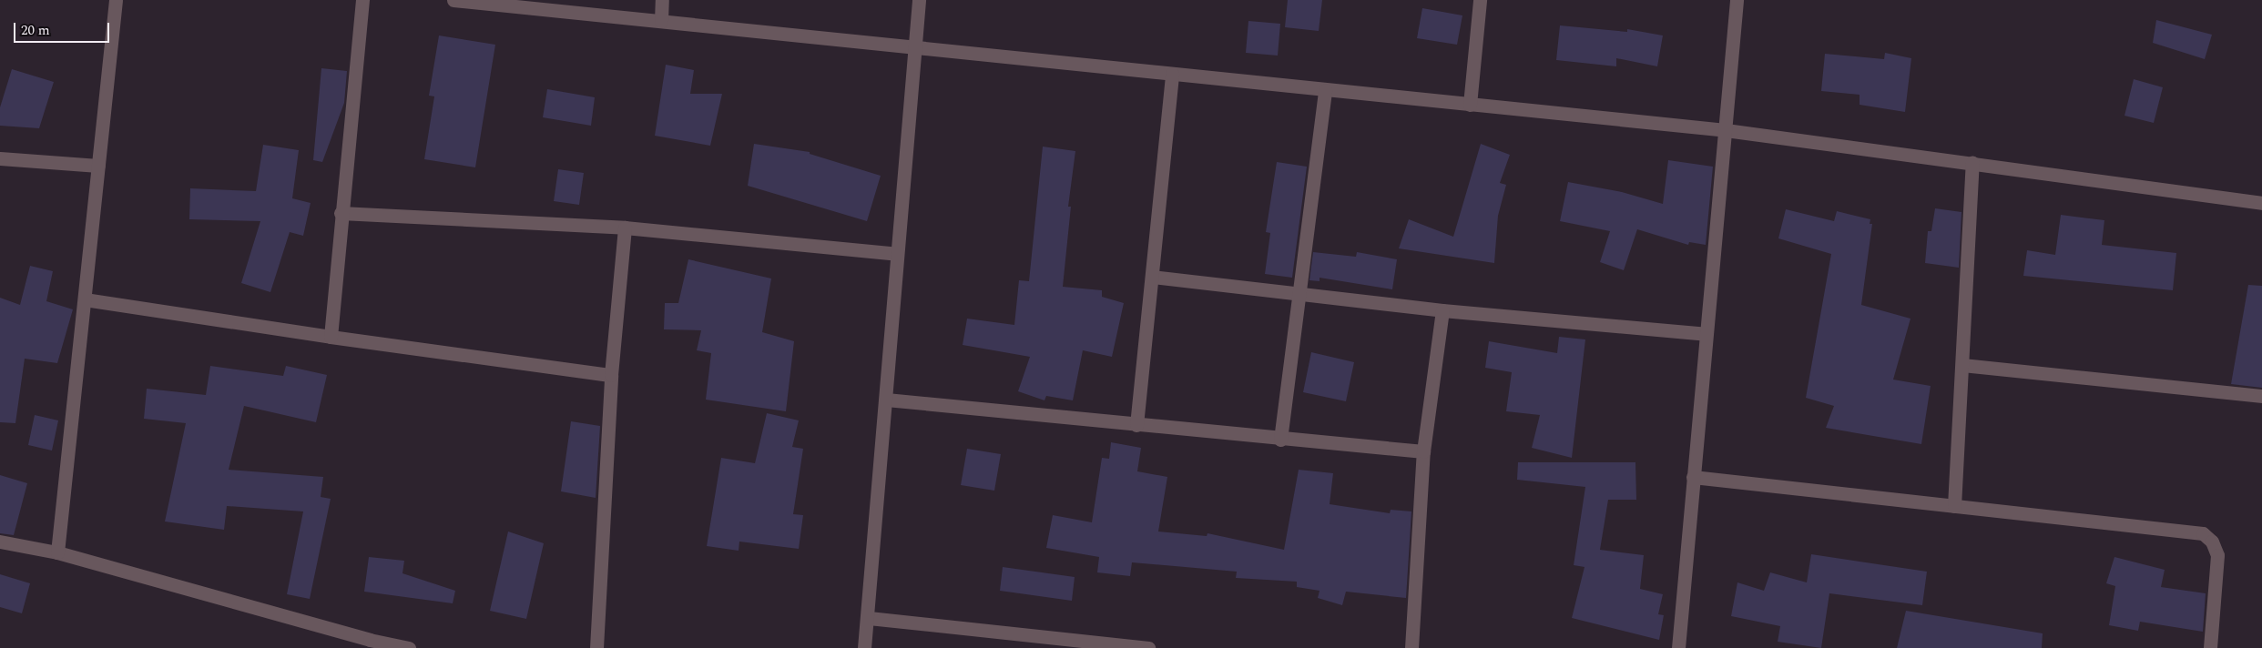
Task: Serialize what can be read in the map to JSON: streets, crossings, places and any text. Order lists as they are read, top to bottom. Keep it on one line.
{"scale_bar":"20 m"}
